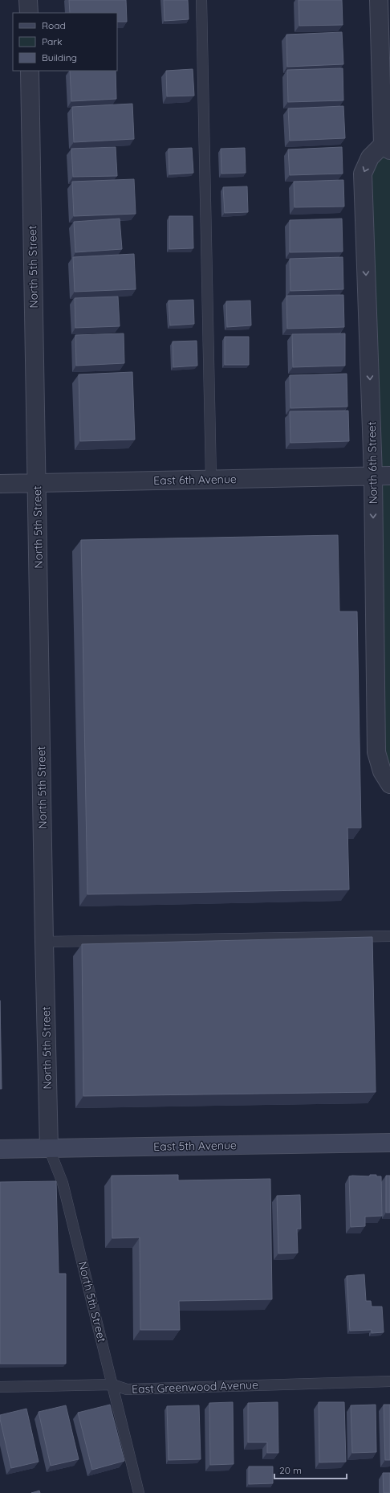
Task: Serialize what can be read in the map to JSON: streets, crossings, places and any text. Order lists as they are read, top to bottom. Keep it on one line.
{"streets":{"main road":["East 5th Avenue"],"street":["North 5th Street","North 6th Street","East 6th Avenue"],"lane":["East Greenwood Avenue"]},"crossings":[["North 5th Street","East 6th Avenue"],["North 5th Street","East 5th Avenue"],["North 5th Street","East Greenwood Avenue"],["North 6th Street","East 6th Avenue"]],"one_way":["North 6th Street"],"legend":["Road","Park","Building"],"scale_bar":"20 m"}
